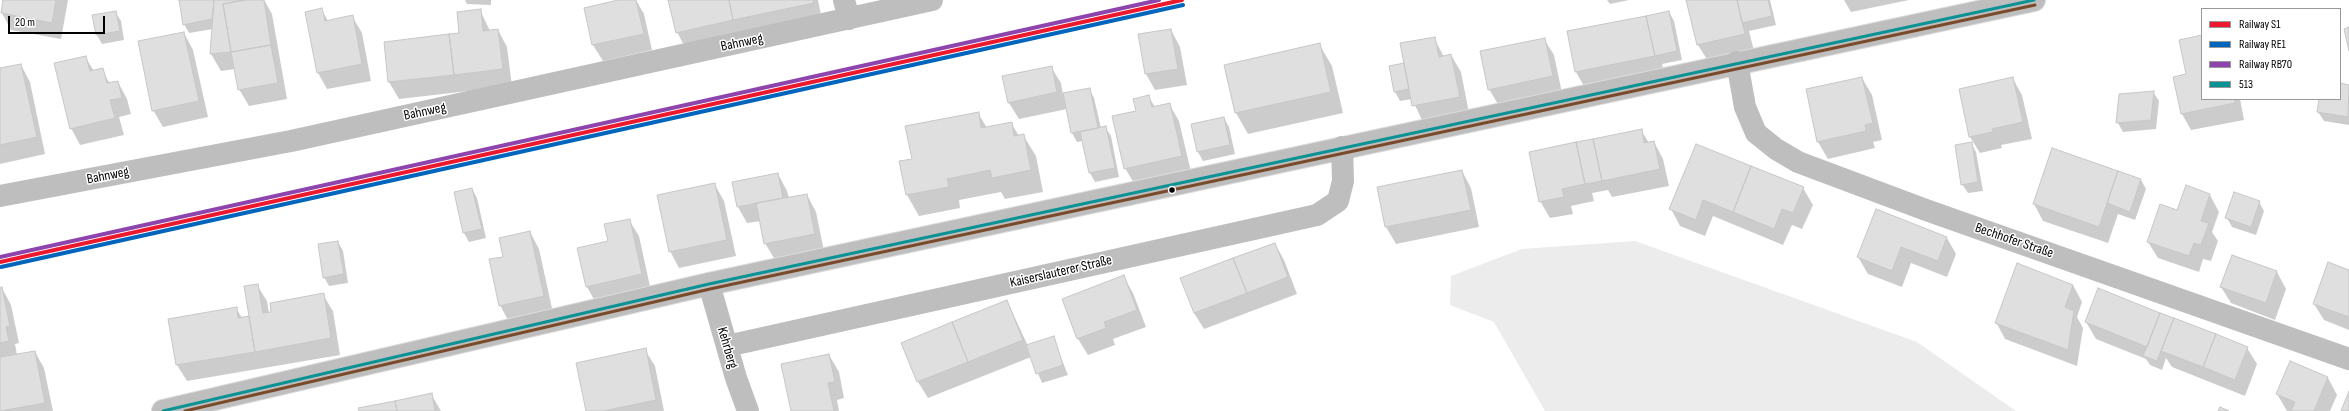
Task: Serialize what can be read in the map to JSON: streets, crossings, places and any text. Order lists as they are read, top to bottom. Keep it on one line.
{"streets":{"main road":["Bahnweg","Bechhofer Straße","Kaiserslauterer Straße","Kehrberg"]},"crossings":[["Kaiserslauterer Straße","Kehrberg"]],"lines":["rail line S1","rail line RB70","transit line 513","rail line RE1"],"legend":["Railway S1","Railway RE1","Railway RB70","513"],"scale_bar":"20 m"}
